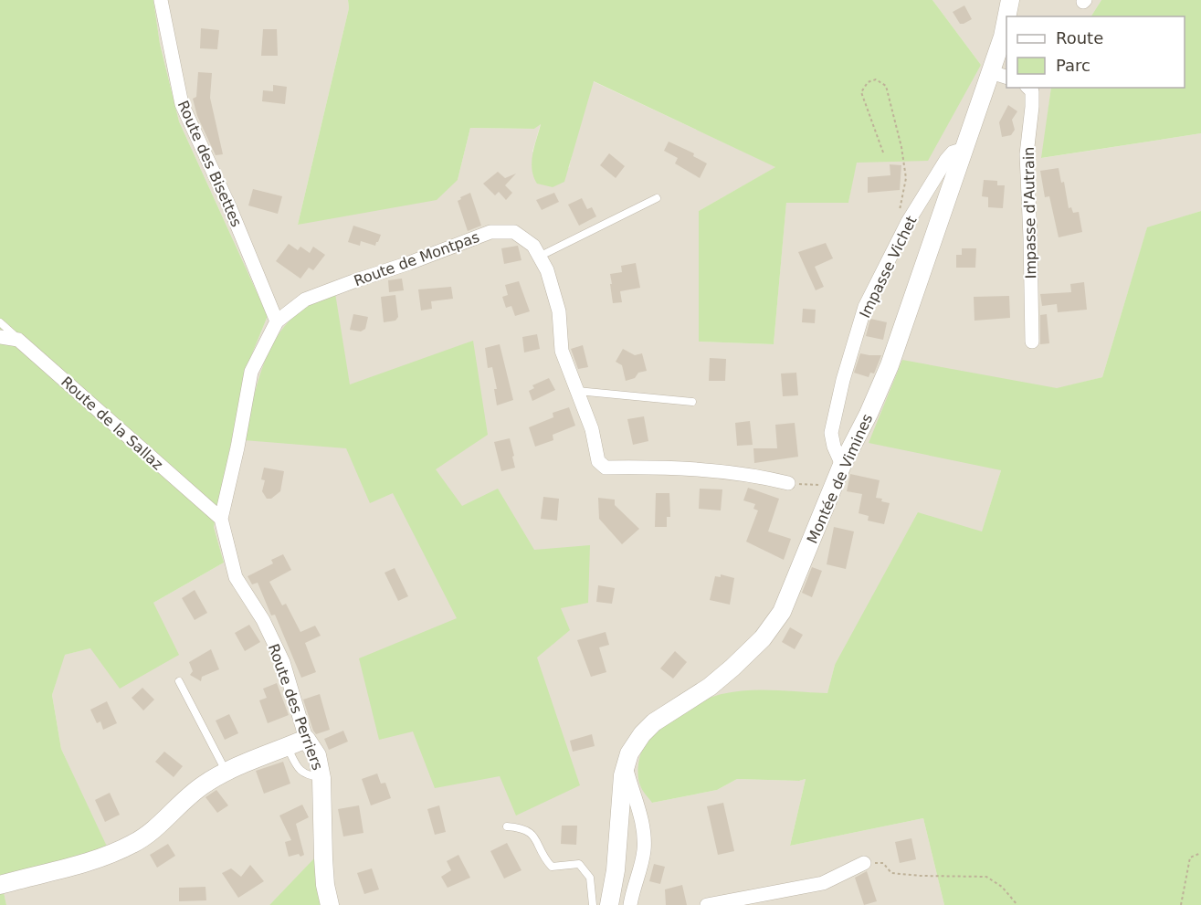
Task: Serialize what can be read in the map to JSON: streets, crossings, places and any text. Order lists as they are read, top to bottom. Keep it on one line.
{"streets":{"street":["Route des Bisettes","Impasse d'Autrain","Route de Montpas","Impasse Vichet","Route de la Sallaz","Montée de Vimines","Route des Perriers"]},"crossings":[["Route des Bisettes","Route de Montpas"],["Route de Montpas","Route de la Sallaz"],["Route de Montpas","Route des Perriers"],["Impasse Vichet","Montée de Vimines"],["Route de la Sallaz","Route des Perriers"]],"legend":["Route","Parc"]}
